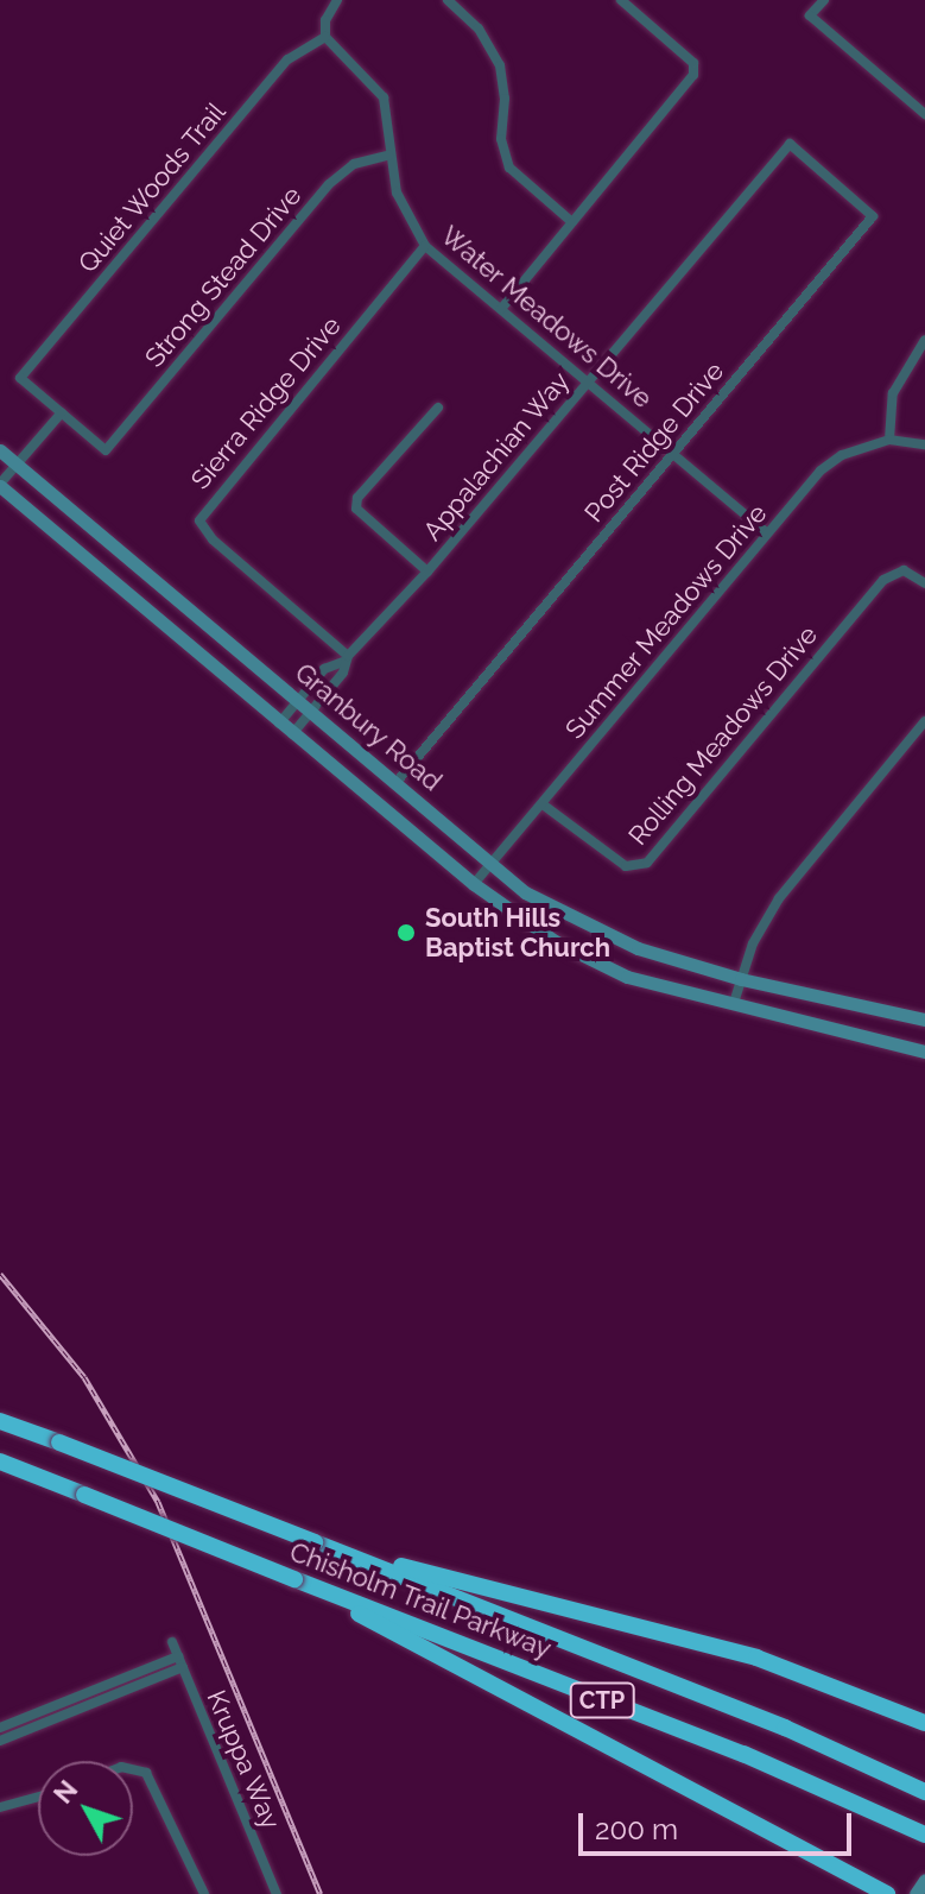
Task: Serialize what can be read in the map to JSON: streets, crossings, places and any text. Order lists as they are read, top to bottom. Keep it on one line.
{"streets":{"highway":["Chisholm Trail Parkway","CTP"],"main road":["Granbury Road"],"street":["Quiet Woods Trail","Strong Stead Drive","Water Meadows Drive","Sierra Ridge Drive","Post Ridge Drive","Appalachian Way","Summer Meadows Drive","Rolling Meadows Drive","Kruppa Way"]},"crossings":[["Quiet Woods Trail","Strong Stead Drive"],["Quiet Woods Trail","Water Meadows Drive"],["Strong Stead Drive","Water Meadows Drive"],["Water Meadows Drive","Sierra Ridge Drive"],["Water Meadows Drive","Post Ridge Drive"],["Water Meadows Drive","Appalachian Way"],["Water Meadows Drive","Summer Meadows Drive"],["Sierra Ridge Drive","Appalachian Way"],["Post Ridge Drive","Appalachian Way"],["Post Ridge Drive","Granbury Road"],["Appalachian Way","Granbury Road"],["Summer Meadows Drive","Granbury Road"],["Summer Meadows Drive","Rolling Meadows Drive"]],"places":["South Hills Baptist Church"],"scale_bar":"200 m","north":"top left"}
